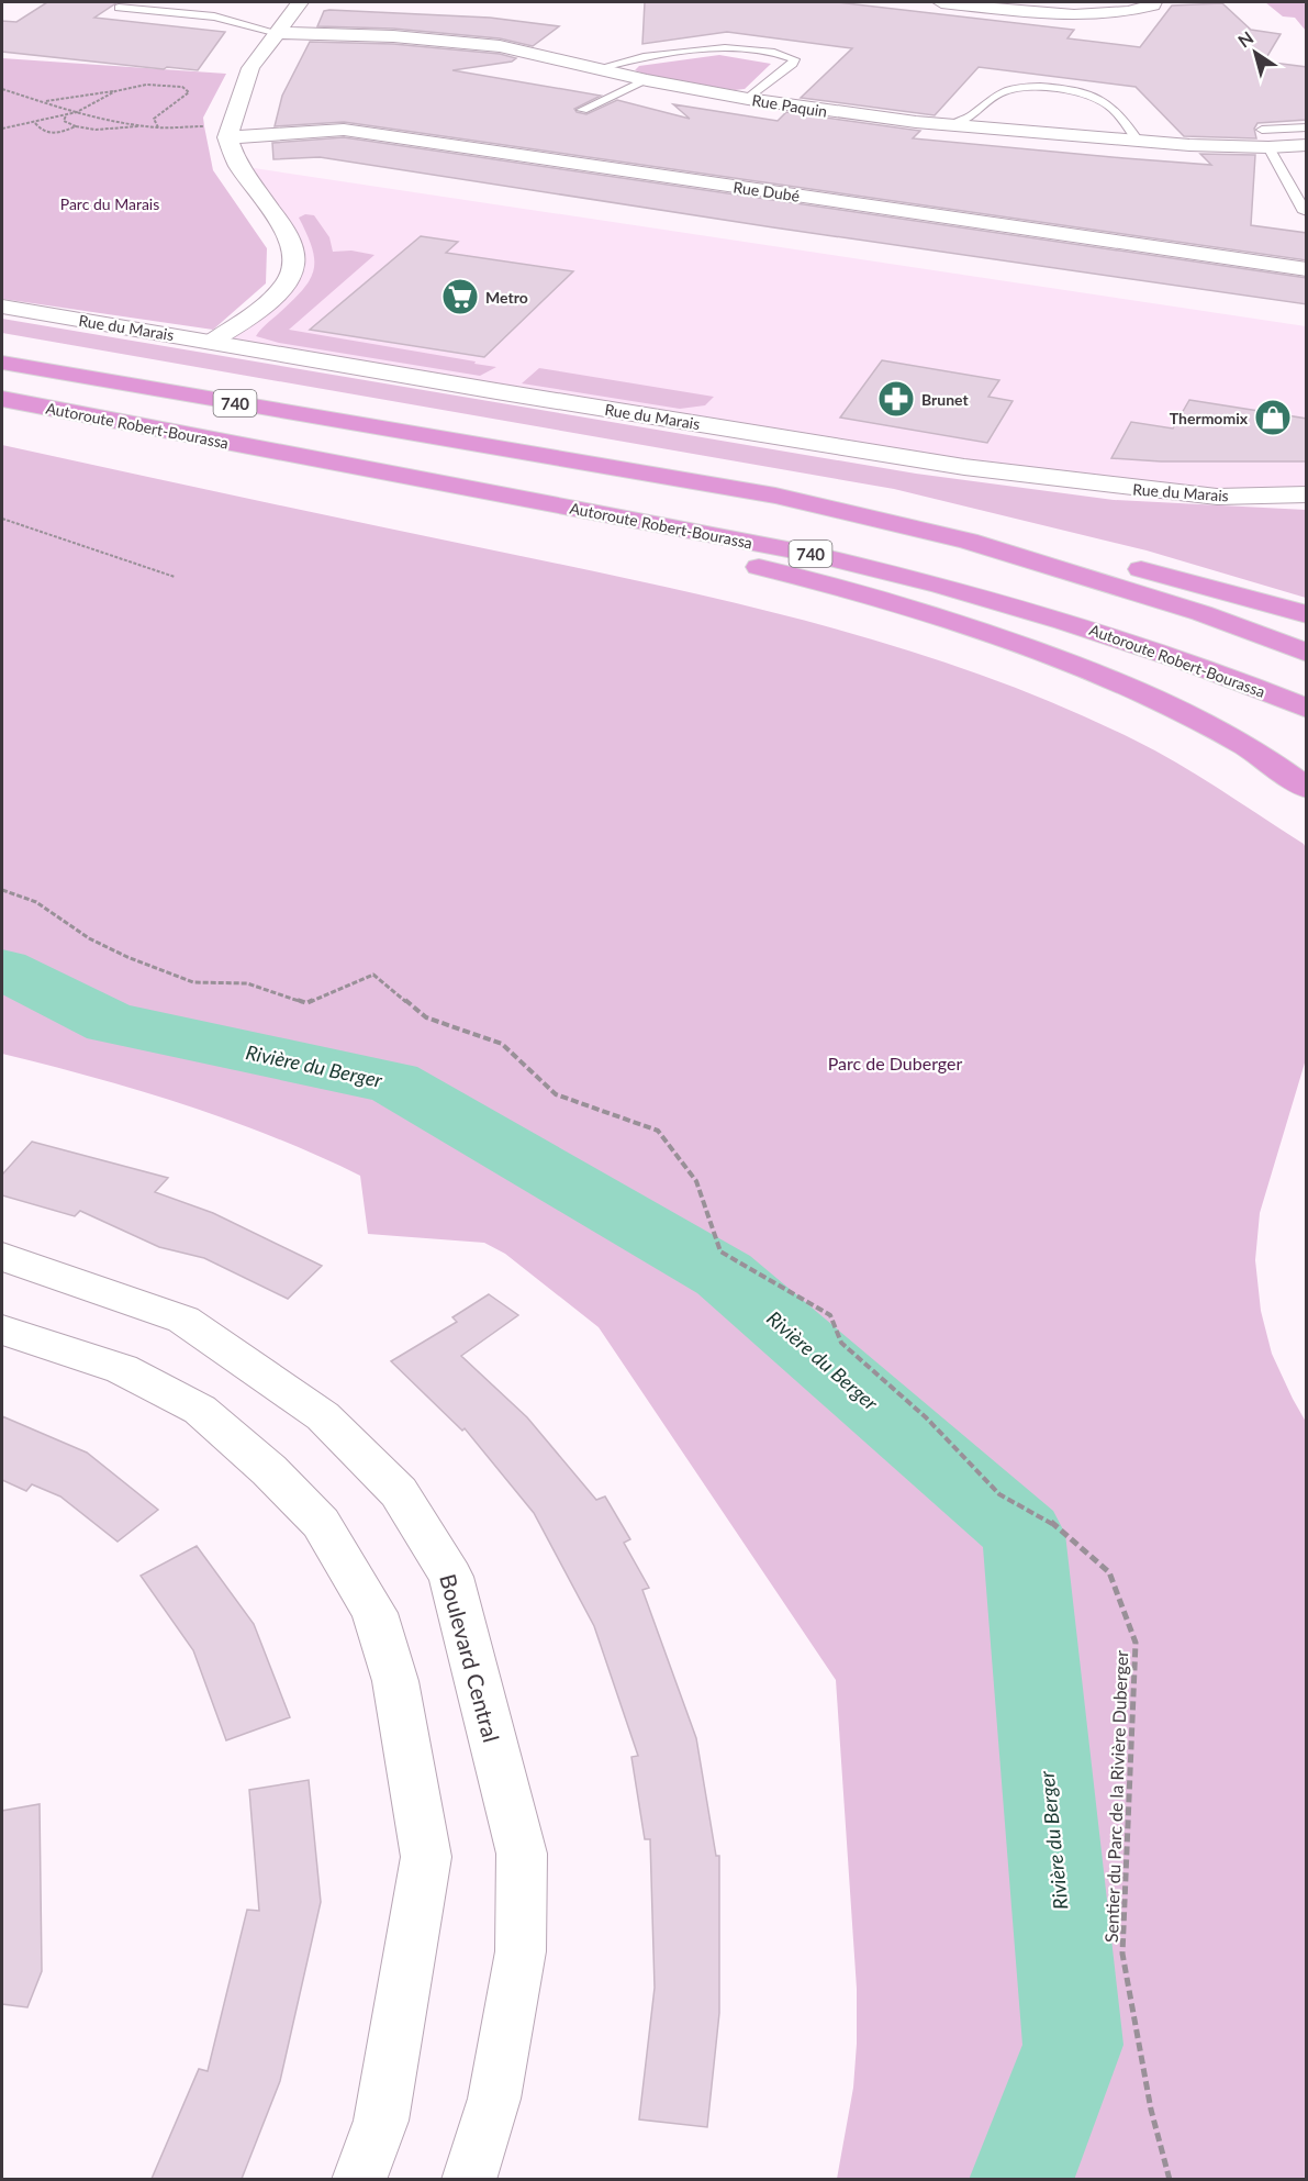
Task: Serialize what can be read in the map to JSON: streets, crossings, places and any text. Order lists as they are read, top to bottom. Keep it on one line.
{"streets":{"highway":["740","Autoroute Robert-Bourassa"],"street":["Rue Paquin","Rue Dubé","Rue du Marais","Boulevard Central"],"path":["Sentier du Parc de la Rivière Duberger"]},"water":["Rivière du Berger"],"parks":["Parc du Marais","Parc de Duberger"],"places":{"supermarket":["Metro"],"pharmacy":["Brunet"],"shop":["Thermomix"]},"north":"top left"}
